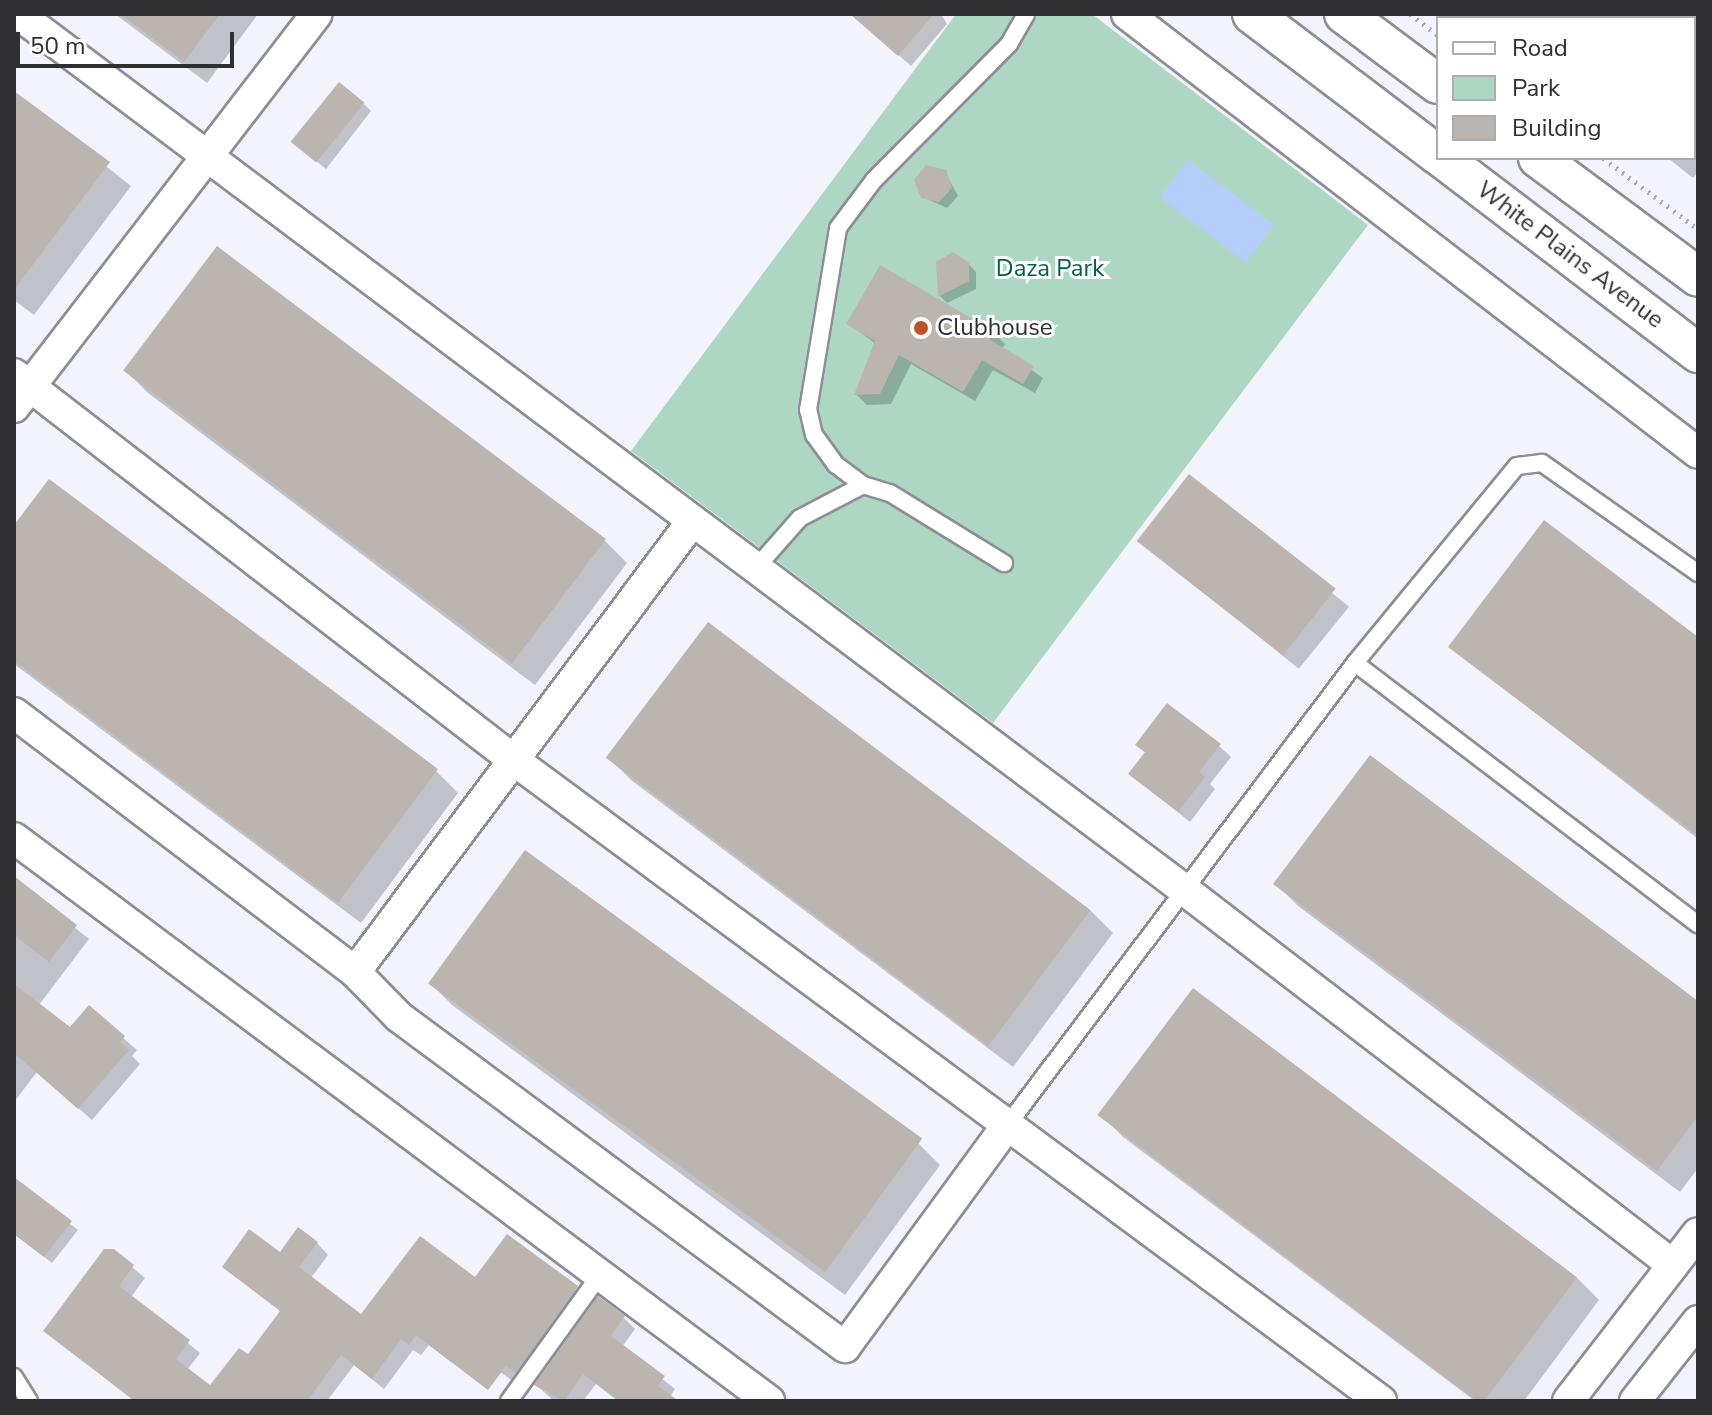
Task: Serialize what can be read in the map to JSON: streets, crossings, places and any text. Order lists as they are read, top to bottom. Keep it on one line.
{"streets":{"street":["White Plains Avenue"]},"parks":["Daza Park"],"places":["Clubhouse"],"legend":["Road","Park","Building"],"scale_bar":"50 m"}
